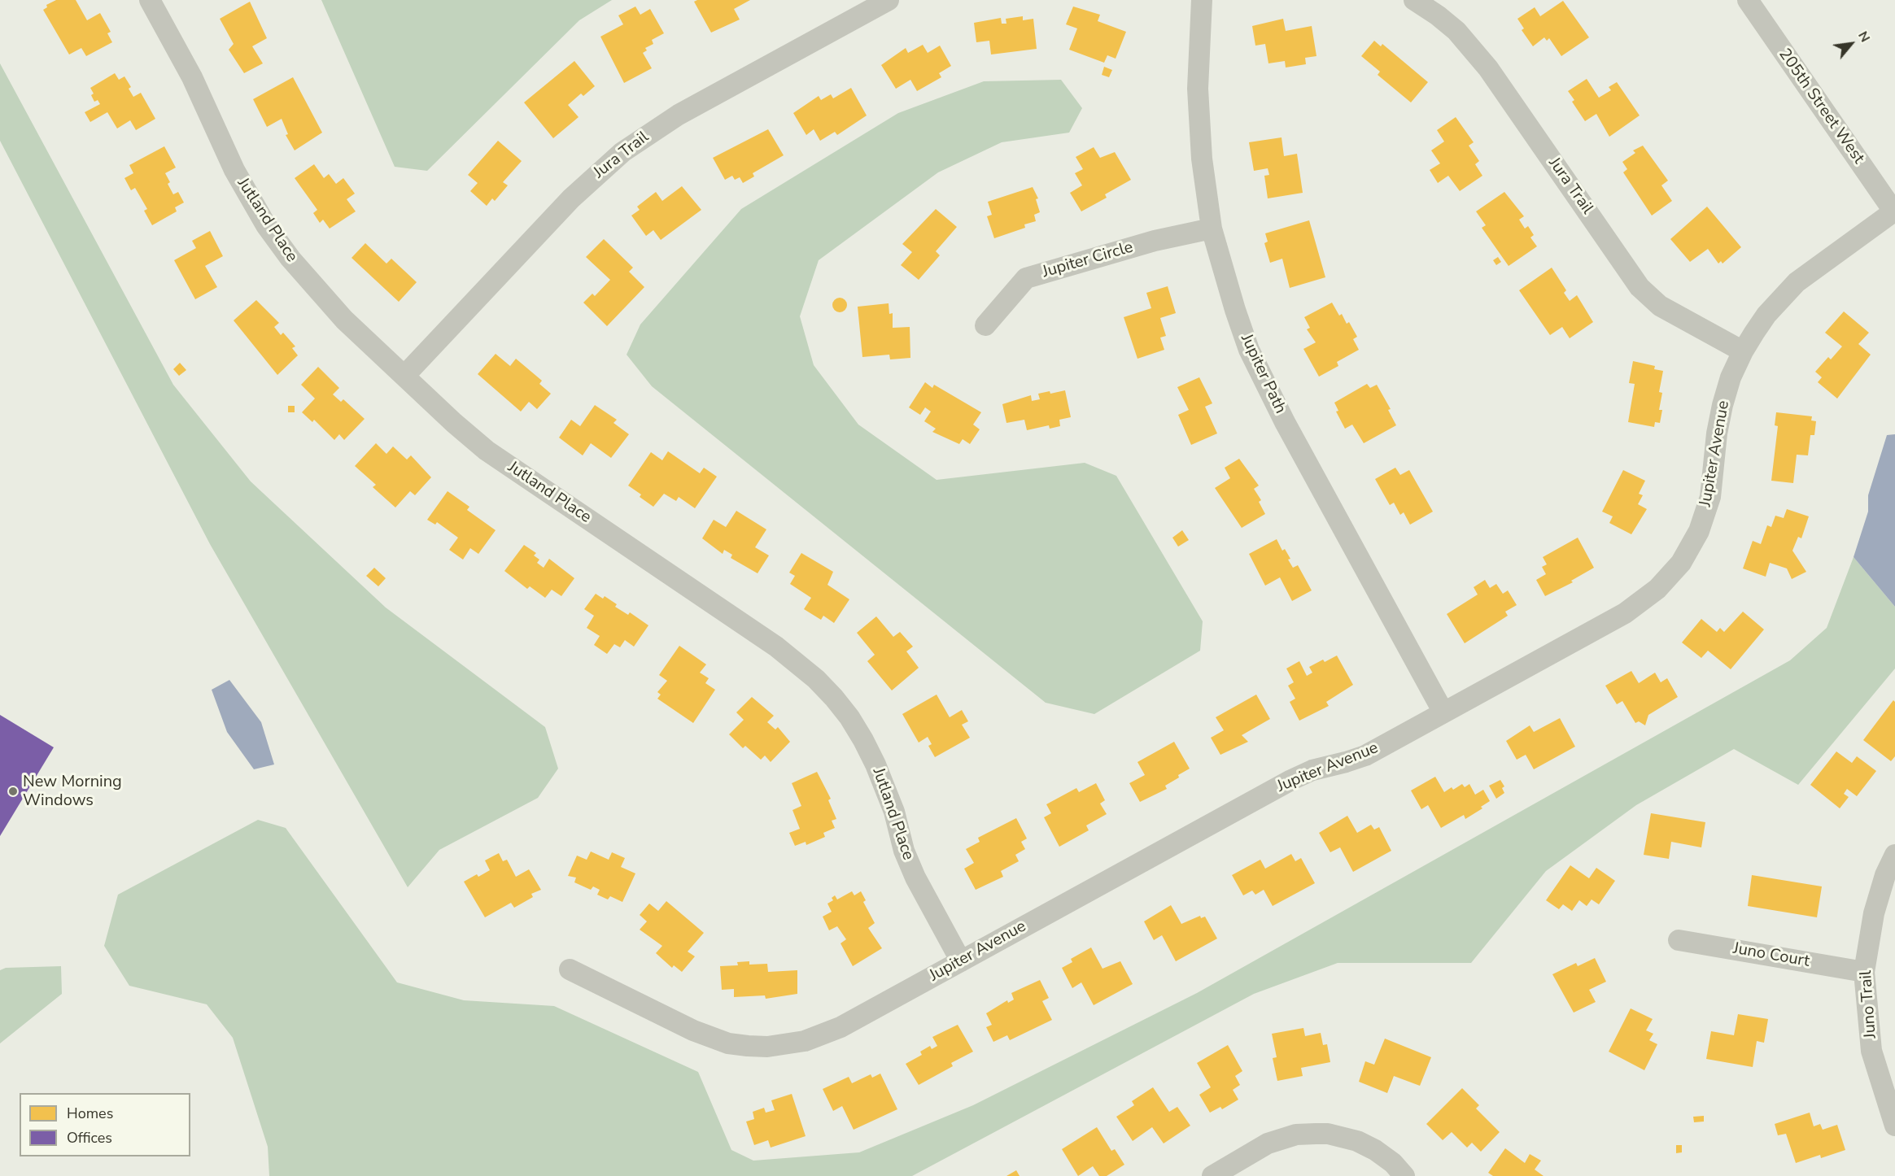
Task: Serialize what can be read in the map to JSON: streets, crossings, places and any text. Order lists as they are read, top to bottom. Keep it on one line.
{"streets":{"street":["205th Street West","Jura Trail","Jutland Place","Jupiter Circle","Jupiter Path","Jupiter Avenue","Juno Court","Juno Trail"]},"crossings":[["205th Street West","Jupiter Avenue"],["Jura Trail","Jutland Place"],["Jura Trail","Jupiter Avenue"],["Jutland Place","Jupiter Avenue"],["Jupiter Circle","Jupiter Path"],["Jupiter Path","Jupiter Avenue"],["Juno Court","Juno Trail"]],"places":["New Morning Windows"],"legend":["Homes","Offices"],"north":"top right"}
